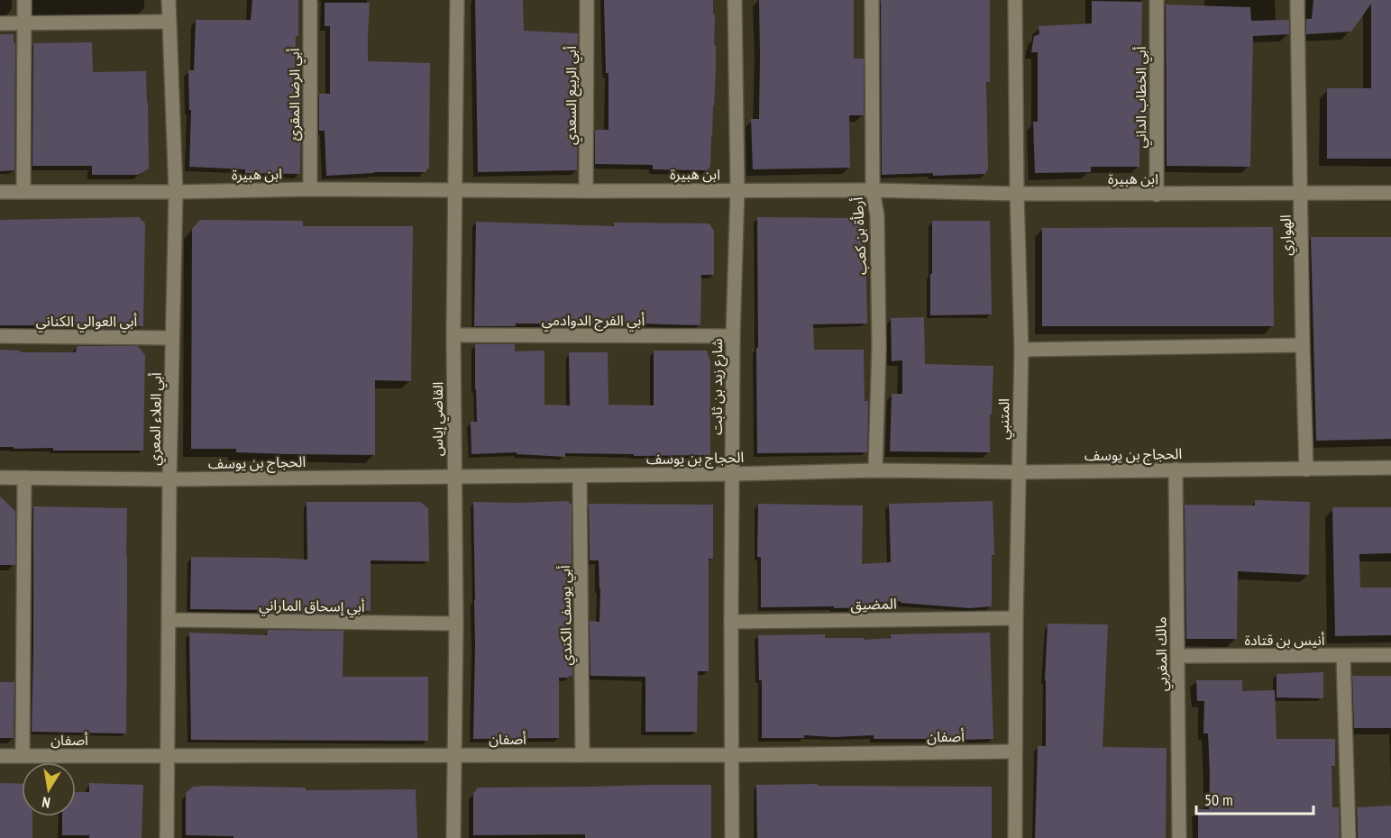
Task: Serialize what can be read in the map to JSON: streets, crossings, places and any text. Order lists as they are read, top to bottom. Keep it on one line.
{"streets":{"street":["أبي الرضا المقرئ","أبي الربيع السعدي","أبي الخطاب الداني","ابن هبيرة","الهواري","أرطأة بن كعب","أبي الفرج الدوادمي","أبي العوالي الكناني","شارع زيد بن ثابت","أبي العلاء المعري","القاضي إياس","المتنبي","الحجاج بن يوسف","المضيق","أبي إسحاق الماراني","أبي يوسف الكندي","أنيس بن قتادة","مالك المغربي","أصفان"]},"crossings":[["أبي الرضا المقرئ","ابن هبيرة"],["أبي الربيع السعدي","ابن هبيرة"],["أبي الخطاب الداني","ابن هبيرة"],["ابن هبيرة","الهواري"],["ابن هبيرة","أرطأة بن كعب"],["ابن هبيرة","شارع زيد بن ثابت"],["ابن هبيرة","أبي العلاء المعري"],["ابن هبيرة","القاضي إياس"],["ابن هبيرة","المتنبي"],["الهواري","الحجاج بن يوسف"],["أرطأة بن كعب","الحجاج بن يوسف"],["أبي الفرج الدوادمي","شارع زيد بن ثابت"],["أبي الفرج الدوادمي","القاضي إياس"],["أبي العوالي الكناني","أبي العلاء المعري"],["شارع زيد بن ثابت","الحجاج بن يوسف"],["شارع زيد بن ثابت","المضيق"],["شارع زيد بن ثابت","أصفان"],["أبي العلاء المعري","الحجاج بن يوسف"],["أبي العلاء المعري","أبي إسحاق الماراني"],["أبي العلاء المعري","أصفان"],["القاضي إياس","الحجاج بن يوسف"],["القاضي إياس","أبي إسحاق الماراني"],["القاضي إياس","أصفان"],["المتنبي","الحجاج بن يوسف"],["المتنبي","المضيق"],["المتنبي","أصفان"],["الحجاج بن يوسف","أبي يوسف الكندي"],["الحجاج بن يوسف","مالك المغربي"],["أبي يوسف الكندي","أصفان"],["أنيس بن قتادة","مالك المغربي"]],"scale_bar":"50 m","north":"bottom"}
